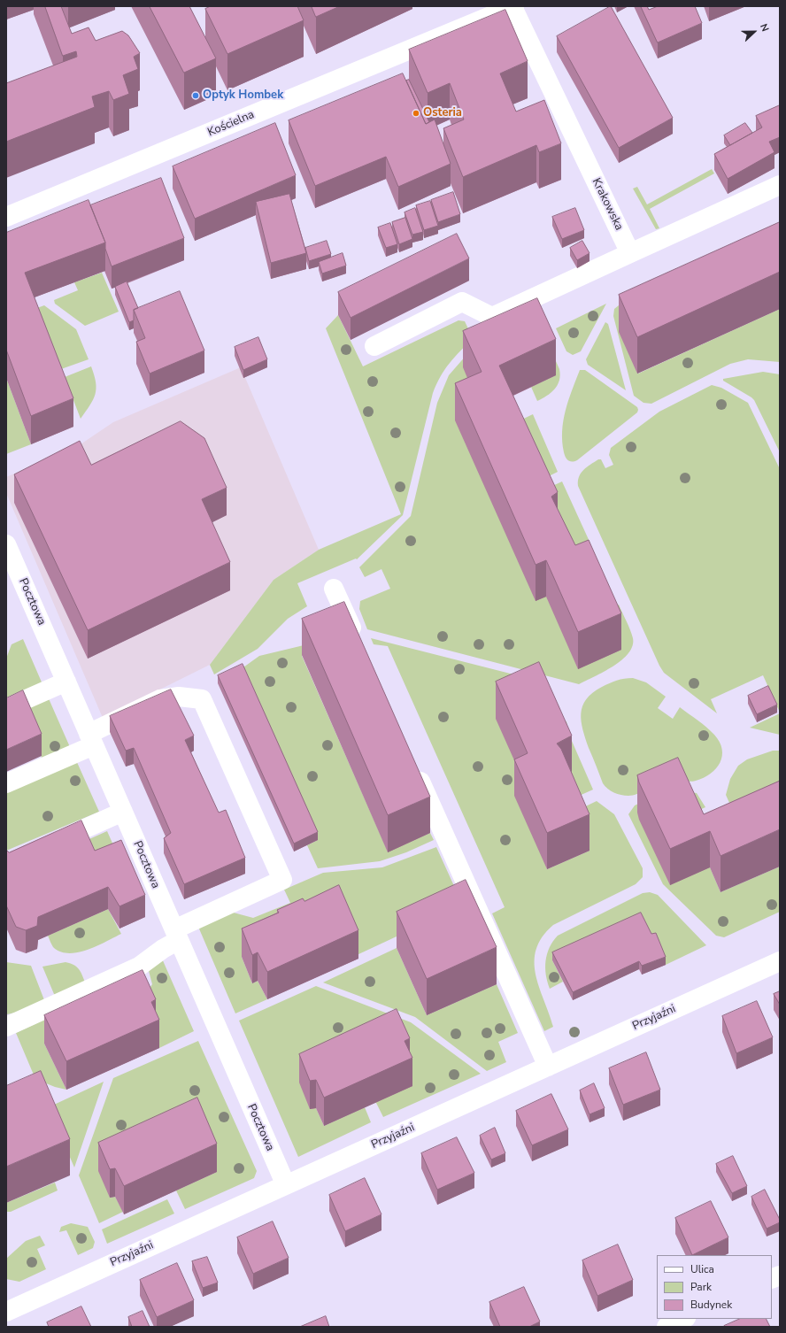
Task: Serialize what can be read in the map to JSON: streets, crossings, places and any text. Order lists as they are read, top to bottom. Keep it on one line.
{"streets":{"street":["Kościelna","Krakowska","Pocztowa","Przyjaźni"]},"crossings":[["Kościelna","Krakowska"],["Pocztowa","Przyjaźni"]],"places":["Optyk Hombek","Osteria"],"legend":["Ulica","Park","Budynek"],"north":"right"}
